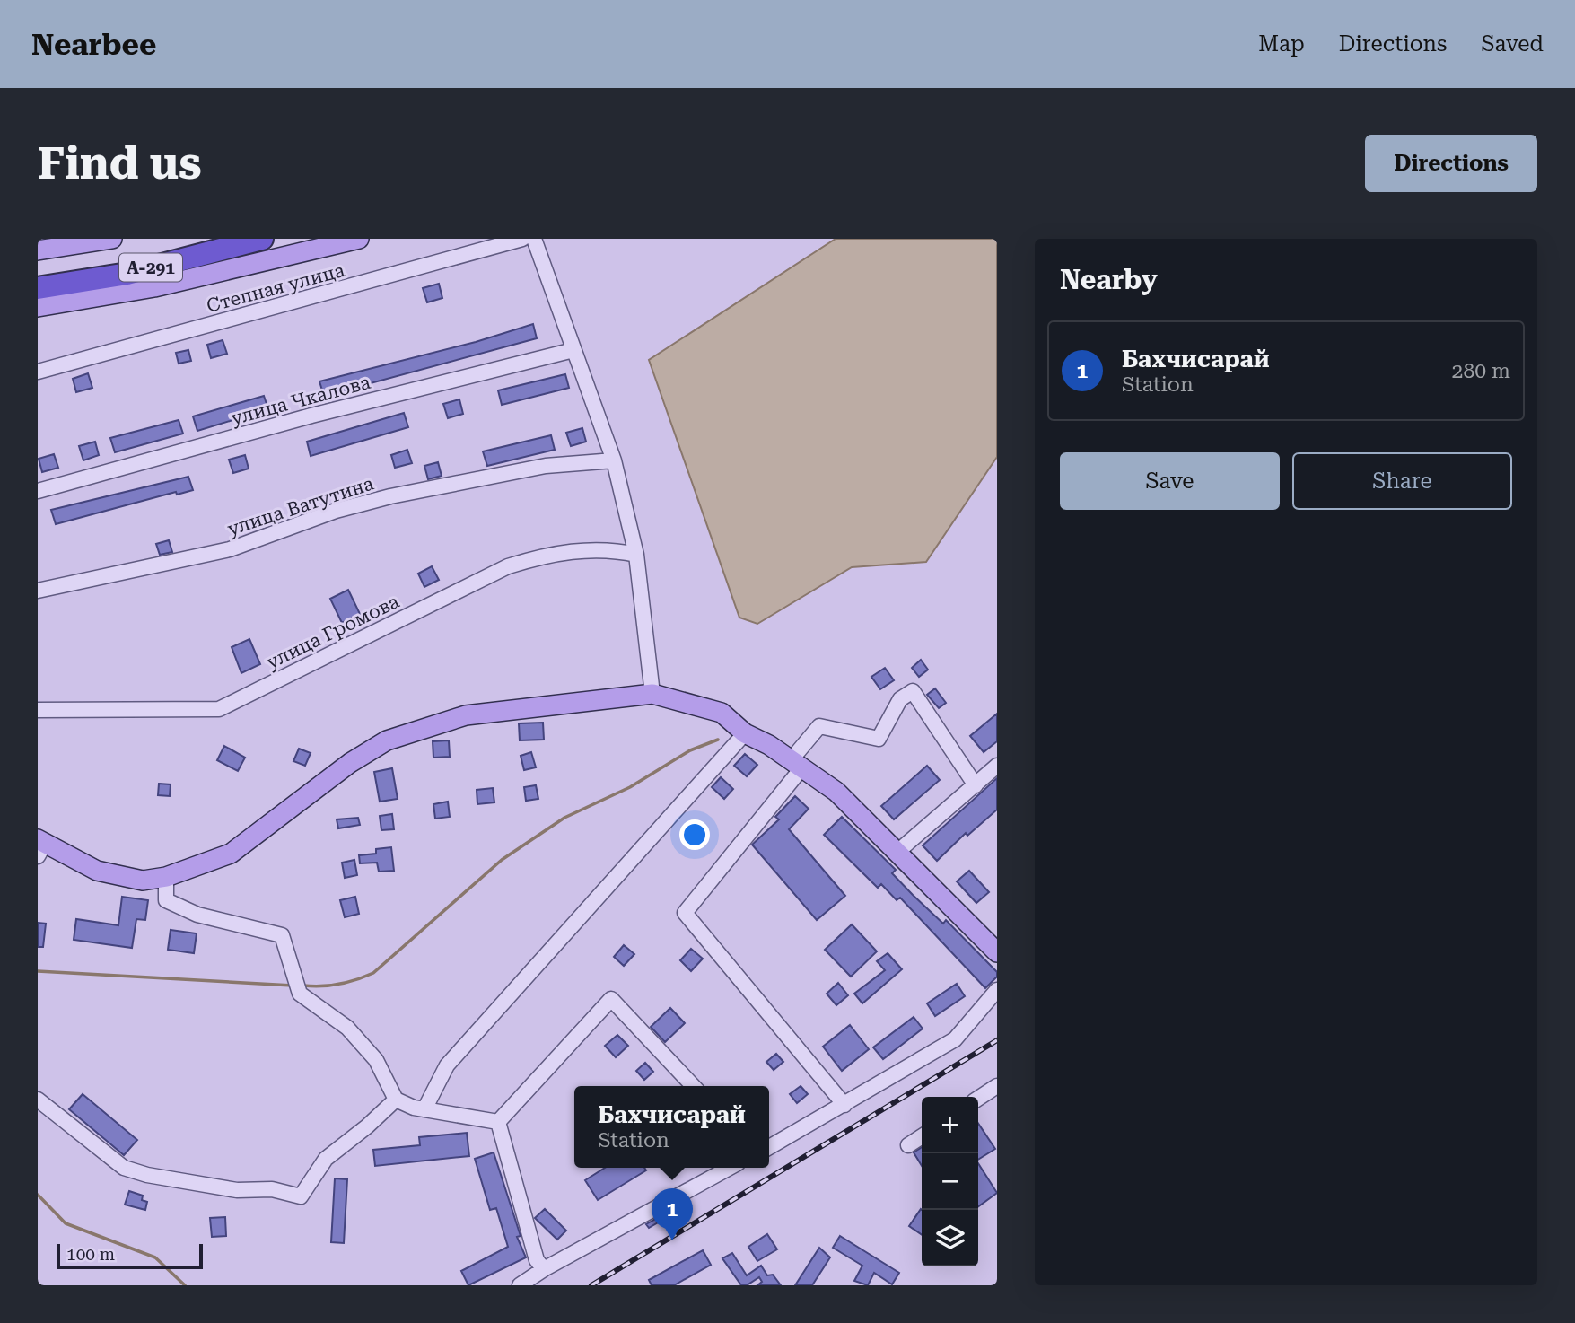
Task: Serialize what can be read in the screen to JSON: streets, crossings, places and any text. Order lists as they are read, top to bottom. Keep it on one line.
{"streets":{"highway":["А-291"],"street":["Степная улица","улица Чкалова","улица Ватутина","улица Громова"]},"scale_bar":"100 m","page":{"header":"Nearbee","nav":["Map","Directions","Saved"],"buttons":["Directions",["Save","Share"]],"title":"Find us","heading":"Nearby","list":[{"mark":"1","name":"Бахчисарай","note":"Station","value":"280 m"}],"popup":["Бахчисарай","Station"],"map_buttons":["+","−"],"pins":"1","scale":"100 m"}}
